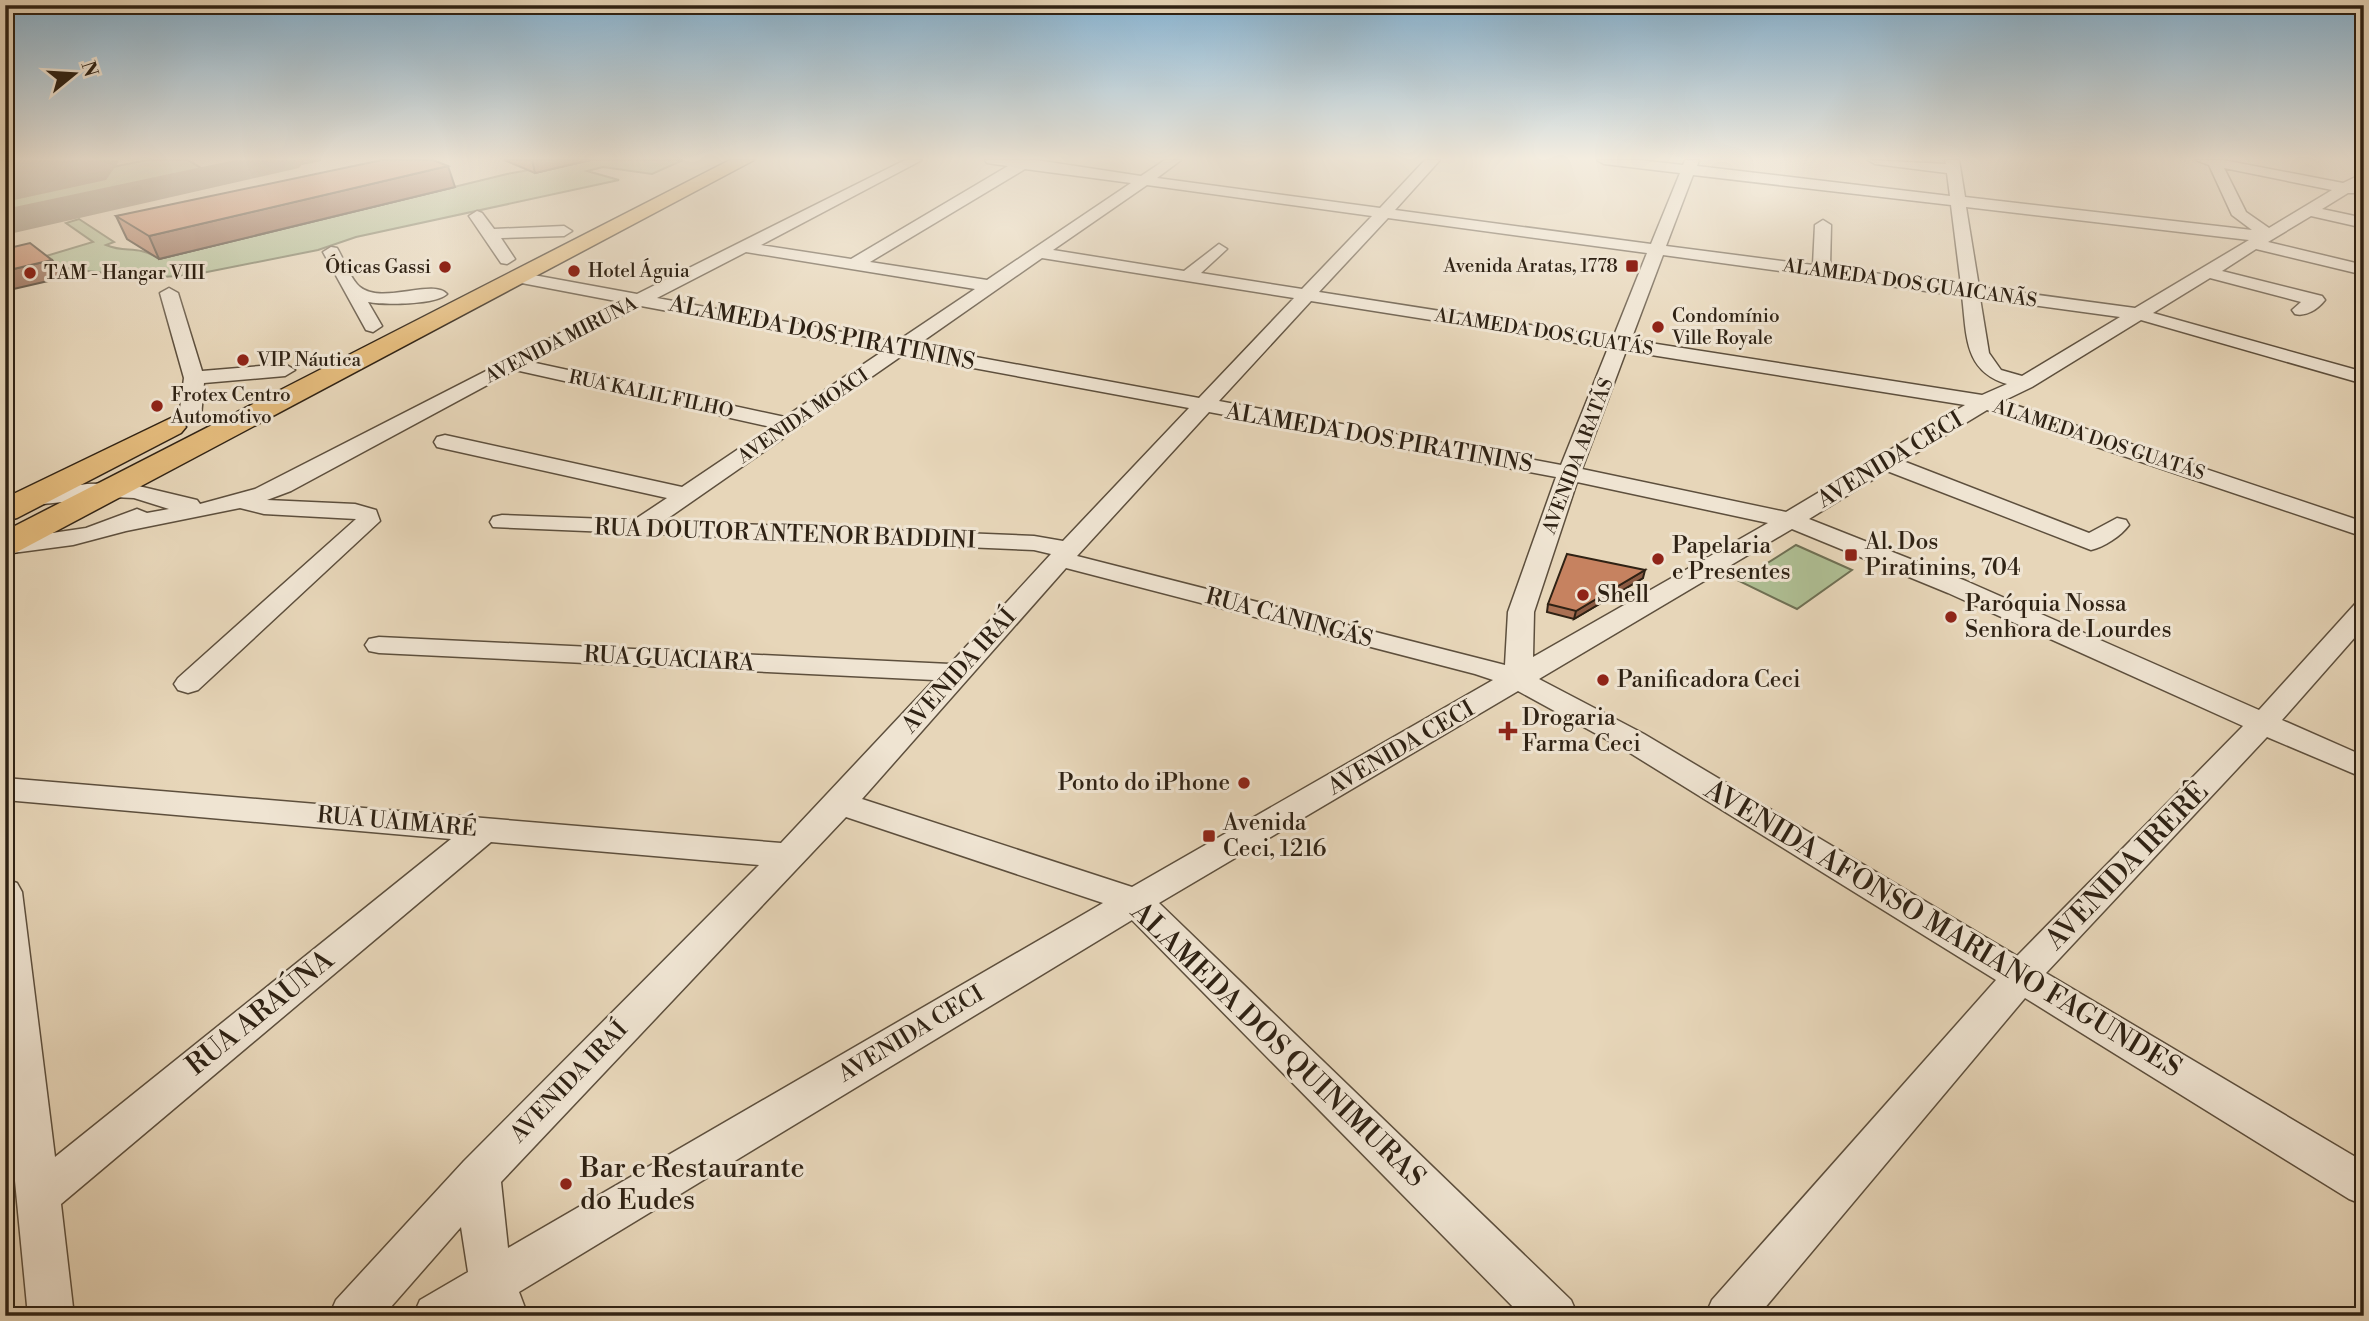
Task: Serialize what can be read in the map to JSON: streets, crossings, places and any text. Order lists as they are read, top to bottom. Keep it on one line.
{"streets":{"street":["ALAMEDA DOS GUAICANÃS","ALAMEDA DOS GUATÁS","ALAMEDA DOS PIRATININS","AVENIDA MIRUNA","RUA KALIL FILHO","AVENIDA MOACI","AVENIDA ARATÃS","AVENIDA CECI","RUA DOUTOR ANTENOR BADDINI","RUA CANINGÁS","RUA GUACIARA","AVENIDA IRAÍ","RUA UAIMARÉ","AVENIDA IRERÊ","AVENIDA AFONSO MARIANO FAGUNDES","RUA ARAÚNA","ALAMEDA DOS QUINIMURAS"]},"crossings":[["ALAMEDA DOS GUAICANÃS","AVENIDA ARATÃS"],["ALAMEDA DOS GUAICANÃS","AVENIDA CECI"],["ALAMEDA DOS GUATÁS","AVENIDA MOACI"],["ALAMEDA DOS GUATÁS","AVENIDA ARATÃS"],["ALAMEDA DOS GUATÁS","AVENIDA CECI"],["ALAMEDA DOS GUATÁS","AVENIDA IRAÍ"],["ALAMEDA DOS PIRATININS","AVENIDA MIRUNA"],["ALAMEDA DOS PIRATININS","AVENIDA MOACI"],["ALAMEDA DOS PIRATININS","AVENIDA ARATÃS"],["ALAMEDA DOS PIRATININS","AVENIDA CECI"],["ALAMEDA DOS PIRATININS","AVENIDA IRAÍ"],["ALAMEDA DOS PIRATININS","AVENIDA IRERÊ"],["AVENIDA MIRUNA","RUA KALIL FILHO"],["RUA KALIL FILHO","AVENIDA MOACI"],["AVENIDA MOACI","RUA DOUTOR ANTENOR BADDINI"],["AVENIDA ARATÃS","AVENIDA CECI"],["AVENIDA ARATÃS","RUA CANINGÁS"],["AVENIDA ARATÃS","AVENIDA AFONSO MARIANO FAGUNDES"],["AVENIDA CECI","RUA CANINGÁS"],["AVENIDA CECI","AVENIDA AFONSO MARIANO FAGUNDES"],["AVENIDA CECI","ALAMEDA DOS QUINIMURAS"],["RUA DOUTOR ANTENOR BADDINI","RUA CANINGÁS"],["RUA DOUTOR ANTENOR BADDINI","AVENIDA IRAÍ"],["RUA CANINGÁS","AVENIDA IRAÍ"],["RUA CANINGÁS","AVENIDA AFONSO MARIANO FAGUNDES"],["RUA GUACIARA","AVENIDA IRAÍ"],["AVENIDA IRAÍ","RUA UAIMARÉ"],["AVENIDA IRAÍ","ALAMEDA DOS QUINIMURAS"],["RUA UAIMARÉ","RUA ARAÚNA"],["AVENIDA IRERÊ","AVENIDA AFONSO MARIANO FAGUNDES"]],"places":{"transit":["Avenida Aratas, 1778","Al. Dos Piratinins, 704","Avenida Ceci, 1216"],"other":["Óticas Gassi","Hotel Águia","TAM - Hangar VIII","Condomínio Ville Royale","VIP Náutica","Frotex Centro Automotivo","Papelaria e Presentes","Shell","Paróquia Nossa Senhora de Lourdes","Panificadora Ceci","Ponto do iPhone","Bar e Restaurante do Eudes"],"health":["Drogaria Farma Ceci"]},"north":"right"}
